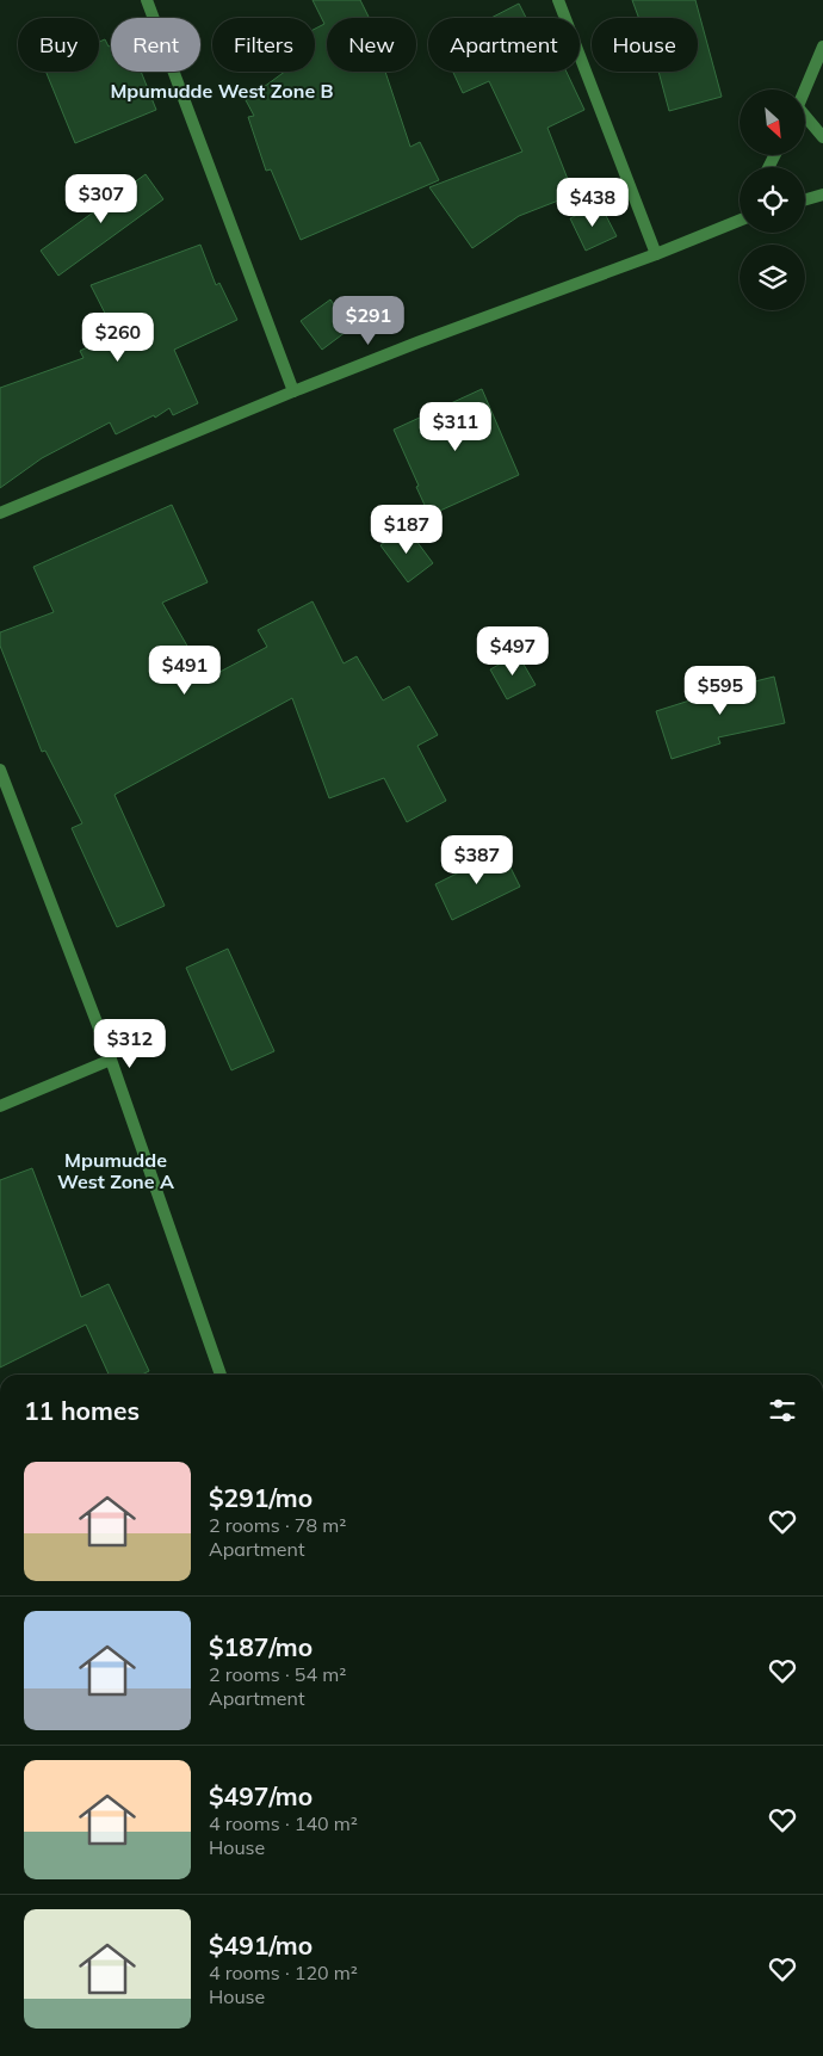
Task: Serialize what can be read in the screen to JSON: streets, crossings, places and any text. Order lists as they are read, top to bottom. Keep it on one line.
{"districts":["Mpumudde West Zone B","Mpumudde West Zone A"],"north":"bottom right","page":{"chip":["Buy","Rent","Filters","New","Apartment","House"],"price":["$307","$438","$291","$260","$311","$187","$497","$491","$595","$387","$312"],"heading":"11 homes","list":[{"name":"$291/mo","note":"2 rooms · 78 m² · Apartment"},{"name":"$187/mo","note":"2 rooms · 54 m² · Apartment"},{"name":"$497/mo","note":"4 rooms · 140 m² · House"},{"name":"$491/mo","note":"4 rooms · 120 m² · House"}]}}
